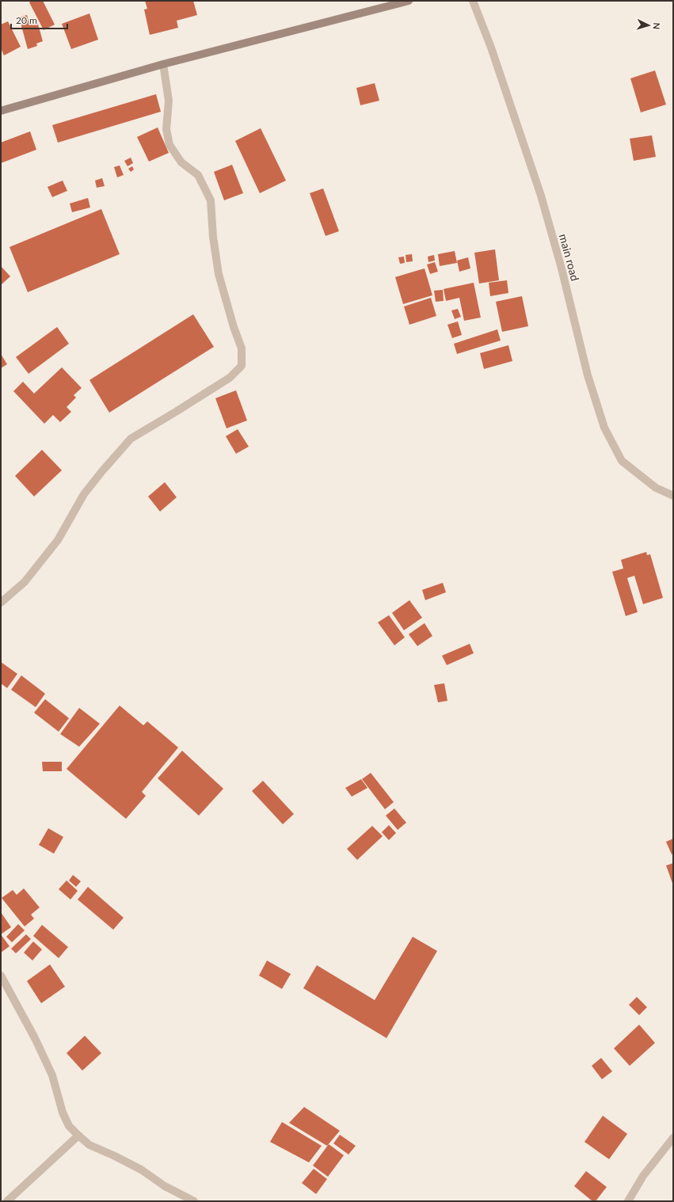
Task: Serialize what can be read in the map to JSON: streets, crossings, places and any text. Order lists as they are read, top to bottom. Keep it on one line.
{"streets":{"street":["main road"]},"scale_bar":"20 m","north":"right"}
